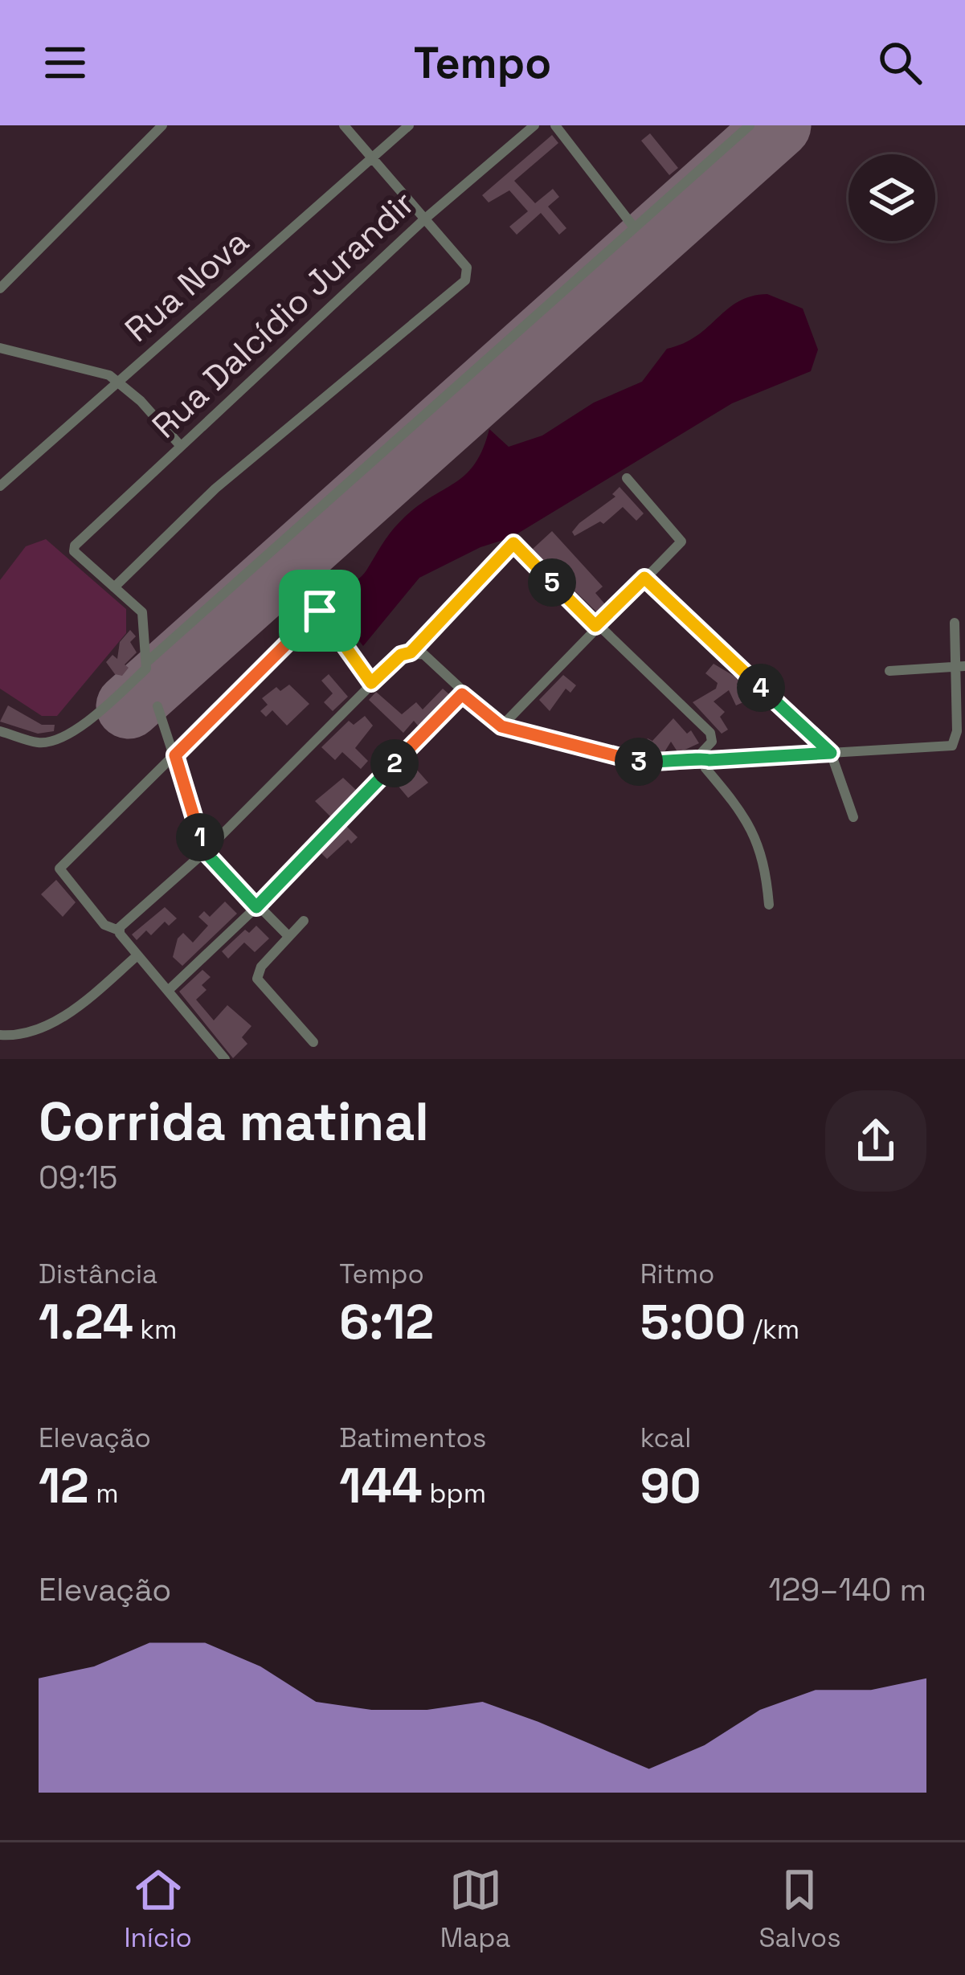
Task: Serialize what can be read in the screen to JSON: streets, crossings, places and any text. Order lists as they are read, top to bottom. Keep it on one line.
{"streets":{"street":["Rua Nova","Rua Dalcídio Jurandir"]},"page":{"header":"Tempo","pins":["5","4","3","2","1"],"heading":["Corrida matinal","09:15"],"stats":[["Distância","1.24 km"],["Tempo","6:12"],["Ritmo","5:00 /km"],["Elevação","12 m"],["Batimentos","144 bpm"],["kcal","90"]],"chart":["Elevação","129–140 m"],"tabs":["Início","Mapa","Salvos"]}}
